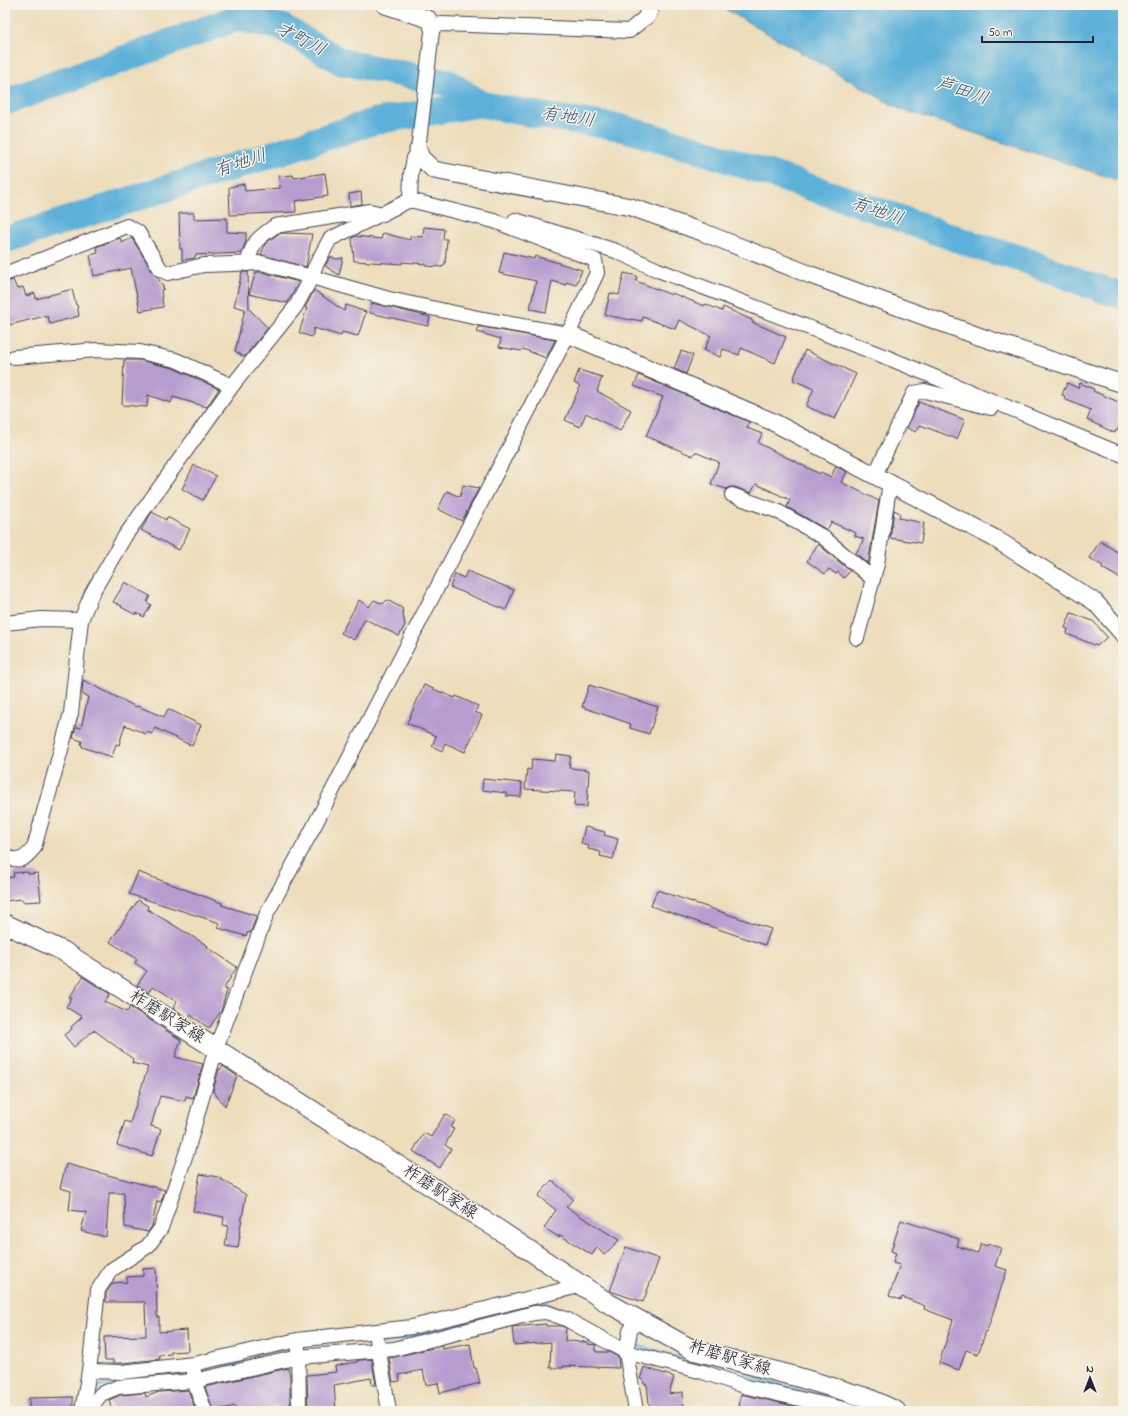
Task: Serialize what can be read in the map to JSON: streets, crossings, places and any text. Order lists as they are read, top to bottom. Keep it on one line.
{"streets":{"main road":["柞磨駅家線"]},"water":["才町川","芦田川","有地川"],"scale_bar":"50 m","north":"top"}
